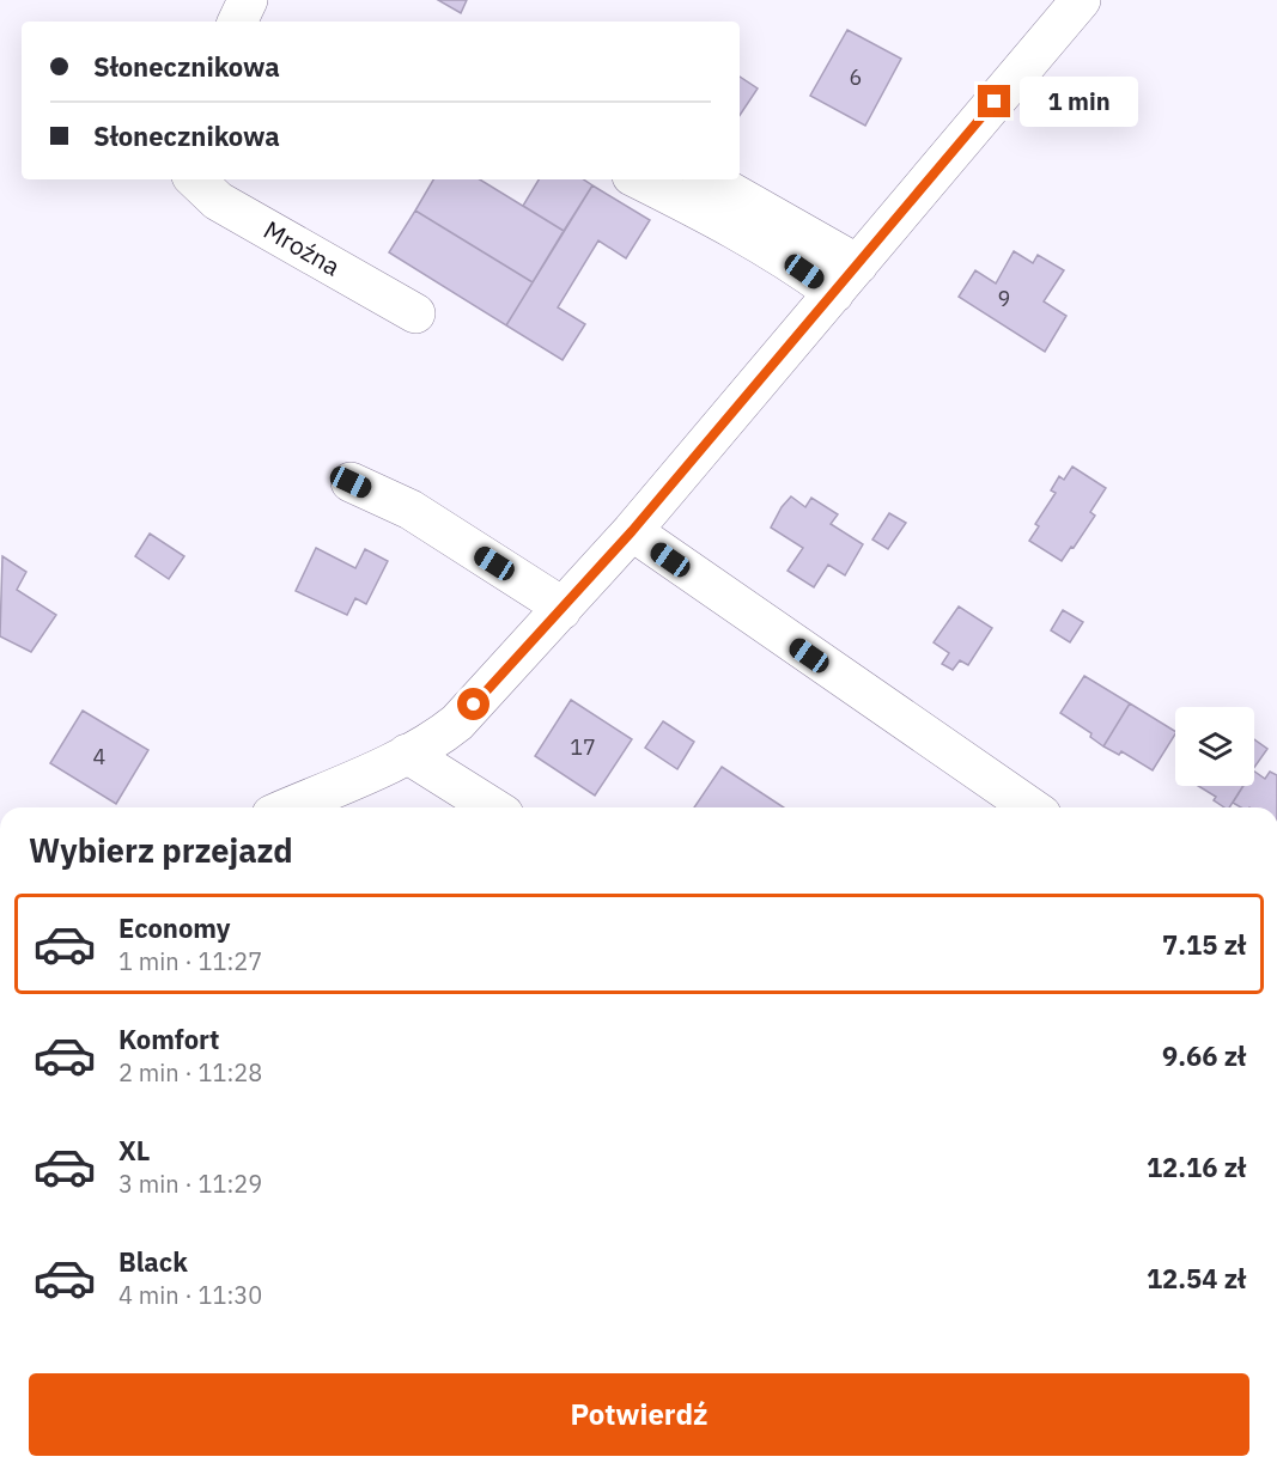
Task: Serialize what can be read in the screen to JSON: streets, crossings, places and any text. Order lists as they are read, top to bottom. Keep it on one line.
{"streets":{"street":["Mroźna"]},"house_numbers":["6","9","17","4"],"page":{"banner":["Słonecznikowa","Słonecznikowa"],"bubble":"1 min","heading":"Wybierz przejazd","list":[{"name":"Economy","note":"1 min · 11:27","value":"7.15 zł"},{"name":"Komfort","note":"2 min · 11:28","value":"9.66 zł"},{"name":"XL","note":"3 min · 11:29","value":"12.16 zł"},{"name":"Black","note":"4 min · 11:30","value":"12.54 zł"}],"buttons":"Potwierdź"}}
